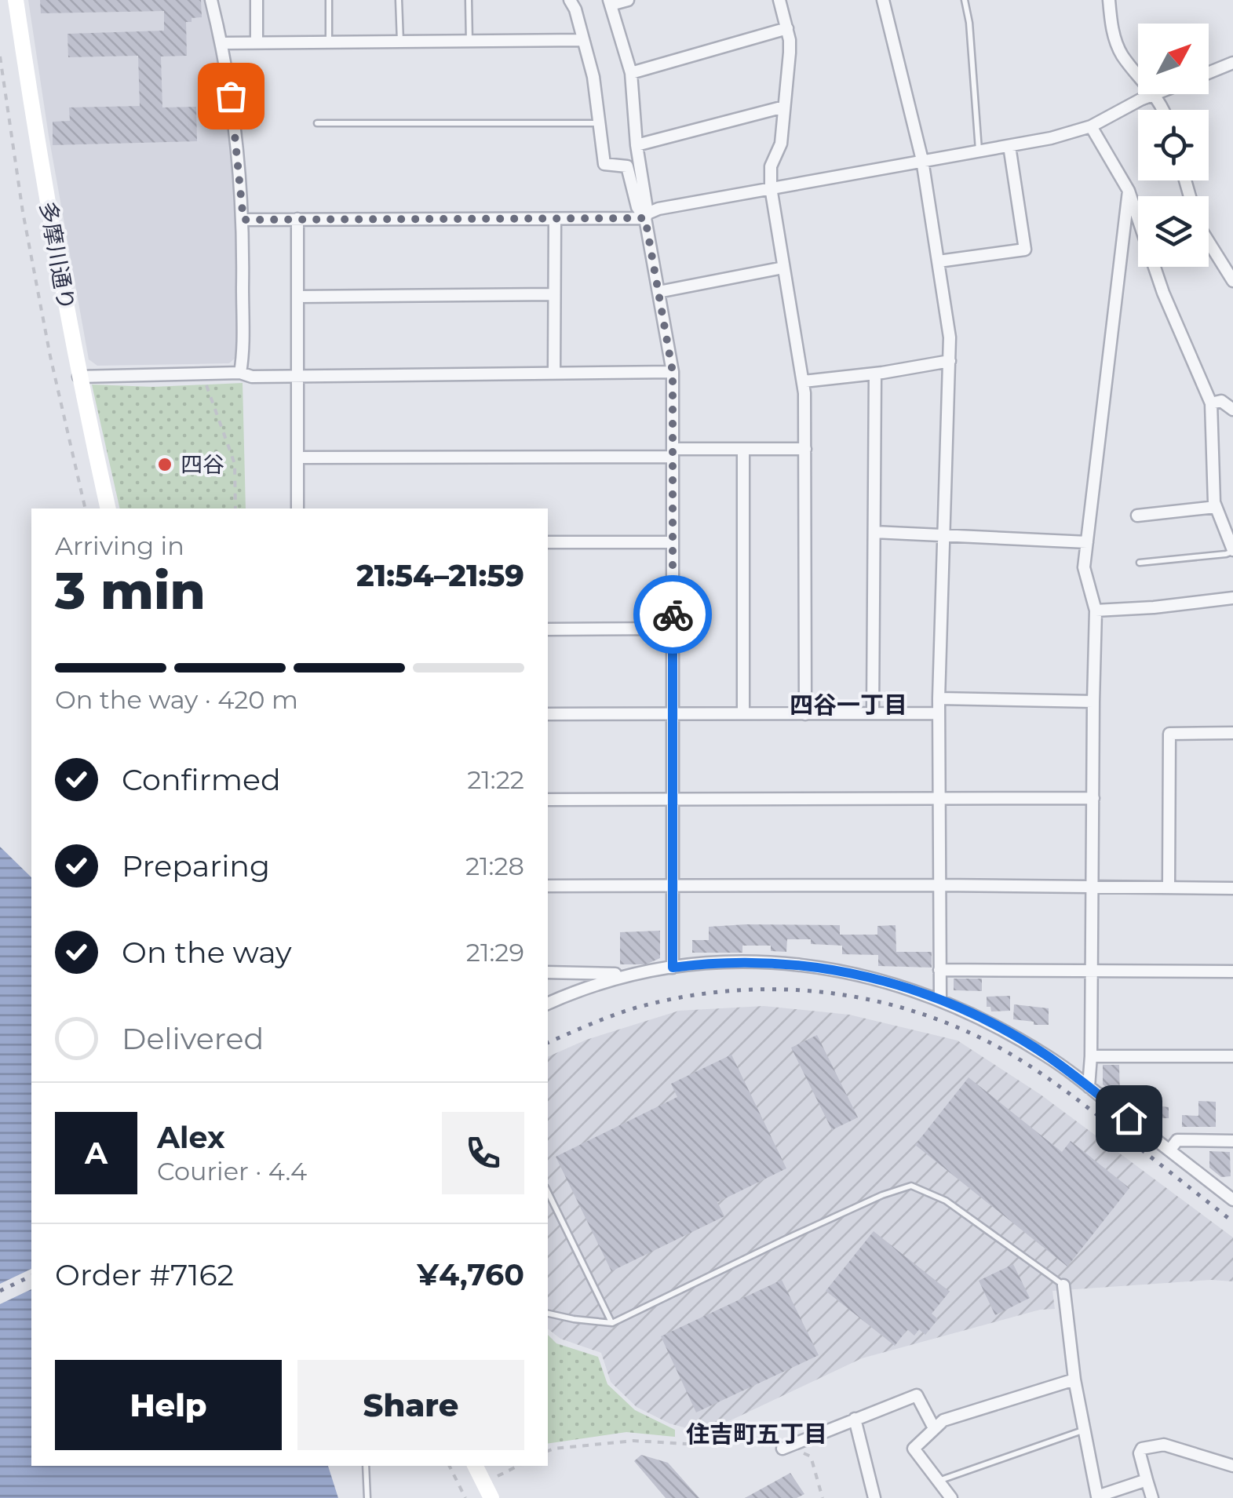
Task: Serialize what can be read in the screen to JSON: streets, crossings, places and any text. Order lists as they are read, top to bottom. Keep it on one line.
{"streets":{"street":["多摩川通り"]},"districts":["四谷一丁目","住吉町五丁目"],"places":["四谷"],"north":"top right","page":{"heading":["3 min","Arriving in","21:54–21:59"],"panel":["Alex","Courier · 4.4","Order #7162","¥4,760"],"bar":"On the way · 420 m","list":[["Confirmed","21:22"],["Preparing","21:28"],["On the way","21:29"],"Delivered"],"round":"A","buttons":["Help","Share"]}}
